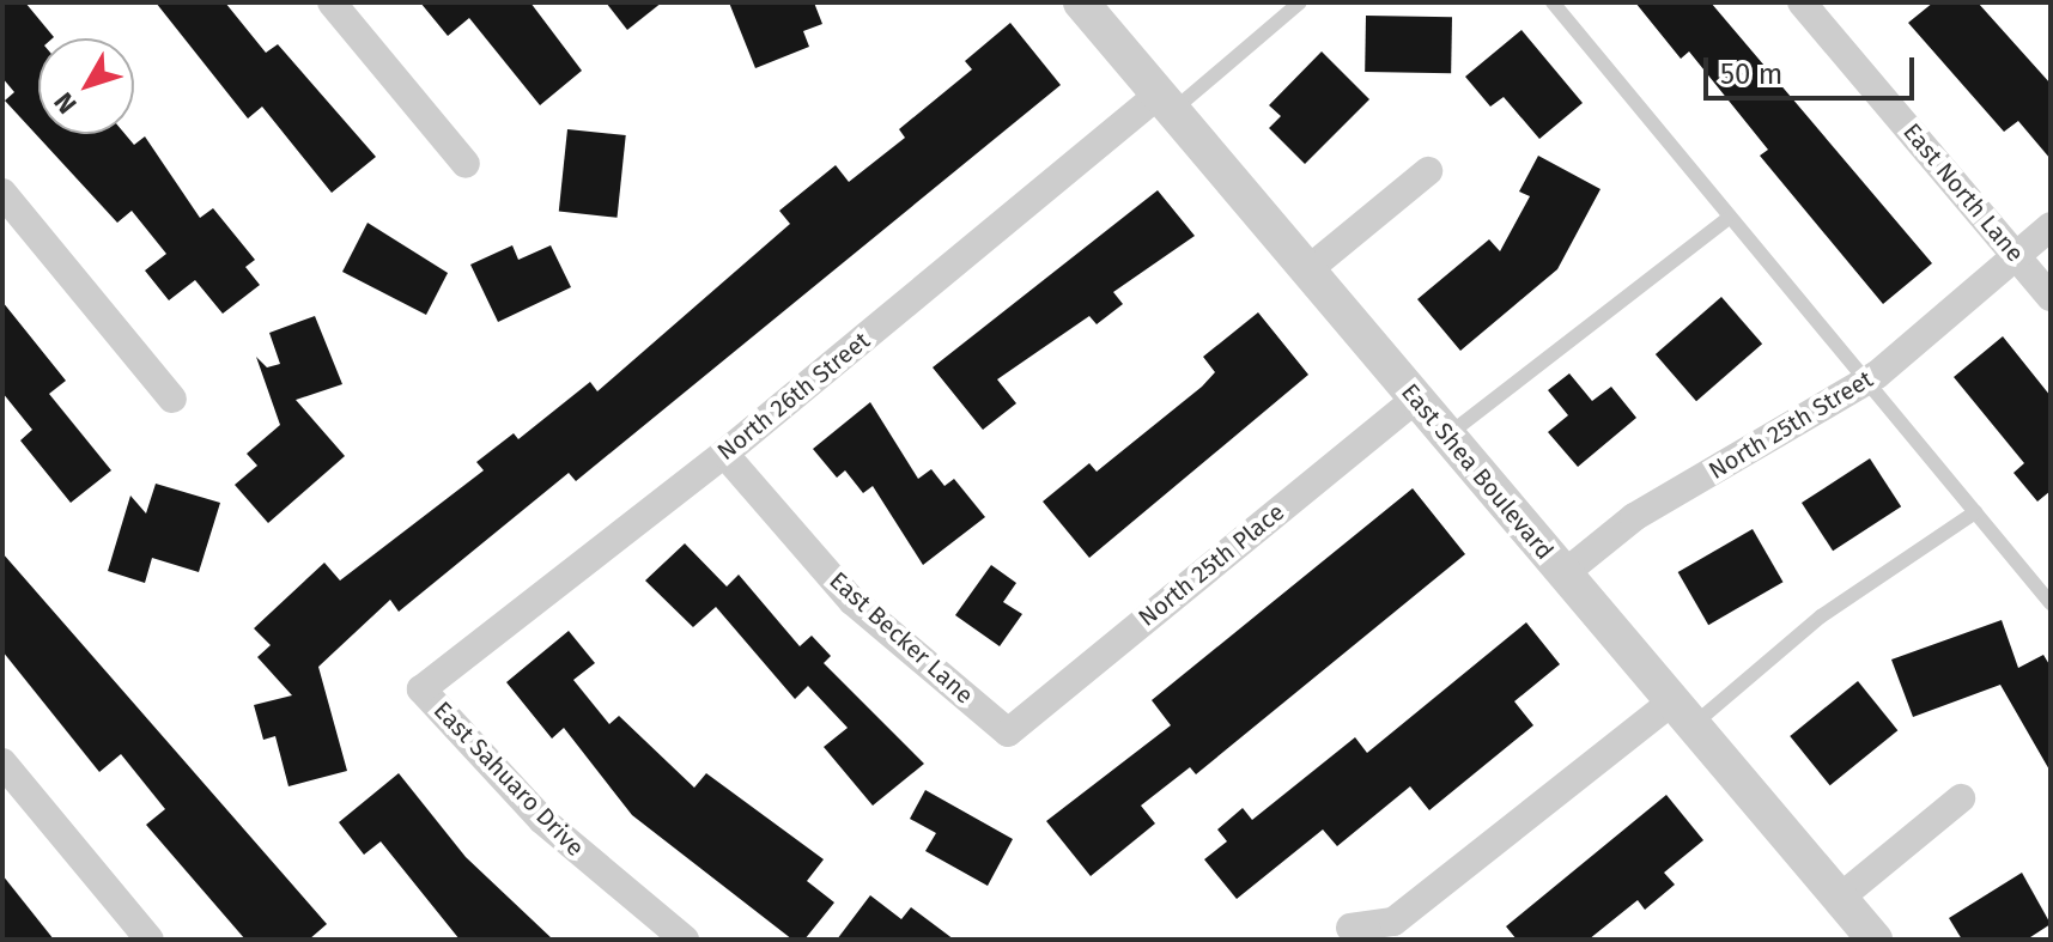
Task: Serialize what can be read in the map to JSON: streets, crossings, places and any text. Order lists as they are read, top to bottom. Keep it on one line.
{"streets":{"street":["East North Lane","North 26th Street","North 25th Street","East Shea Boulevard","North 25th Place","East Becker Lane","East Sahuaro Drive"]},"crossings":[["East North Lane","North 25th Street"],["North 26th Street","East Shea Boulevard"],["North 26th Street","East Becker Lane"],["North 26th Street","East Sahuaro Drive"],["North 25th Street","East Shea Boulevard"],["East Shea Boulevard","North 25th Place"],["North 25th Place","East Becker Lane"]],"scale_bar":"50 m","north":"bottom left"}
